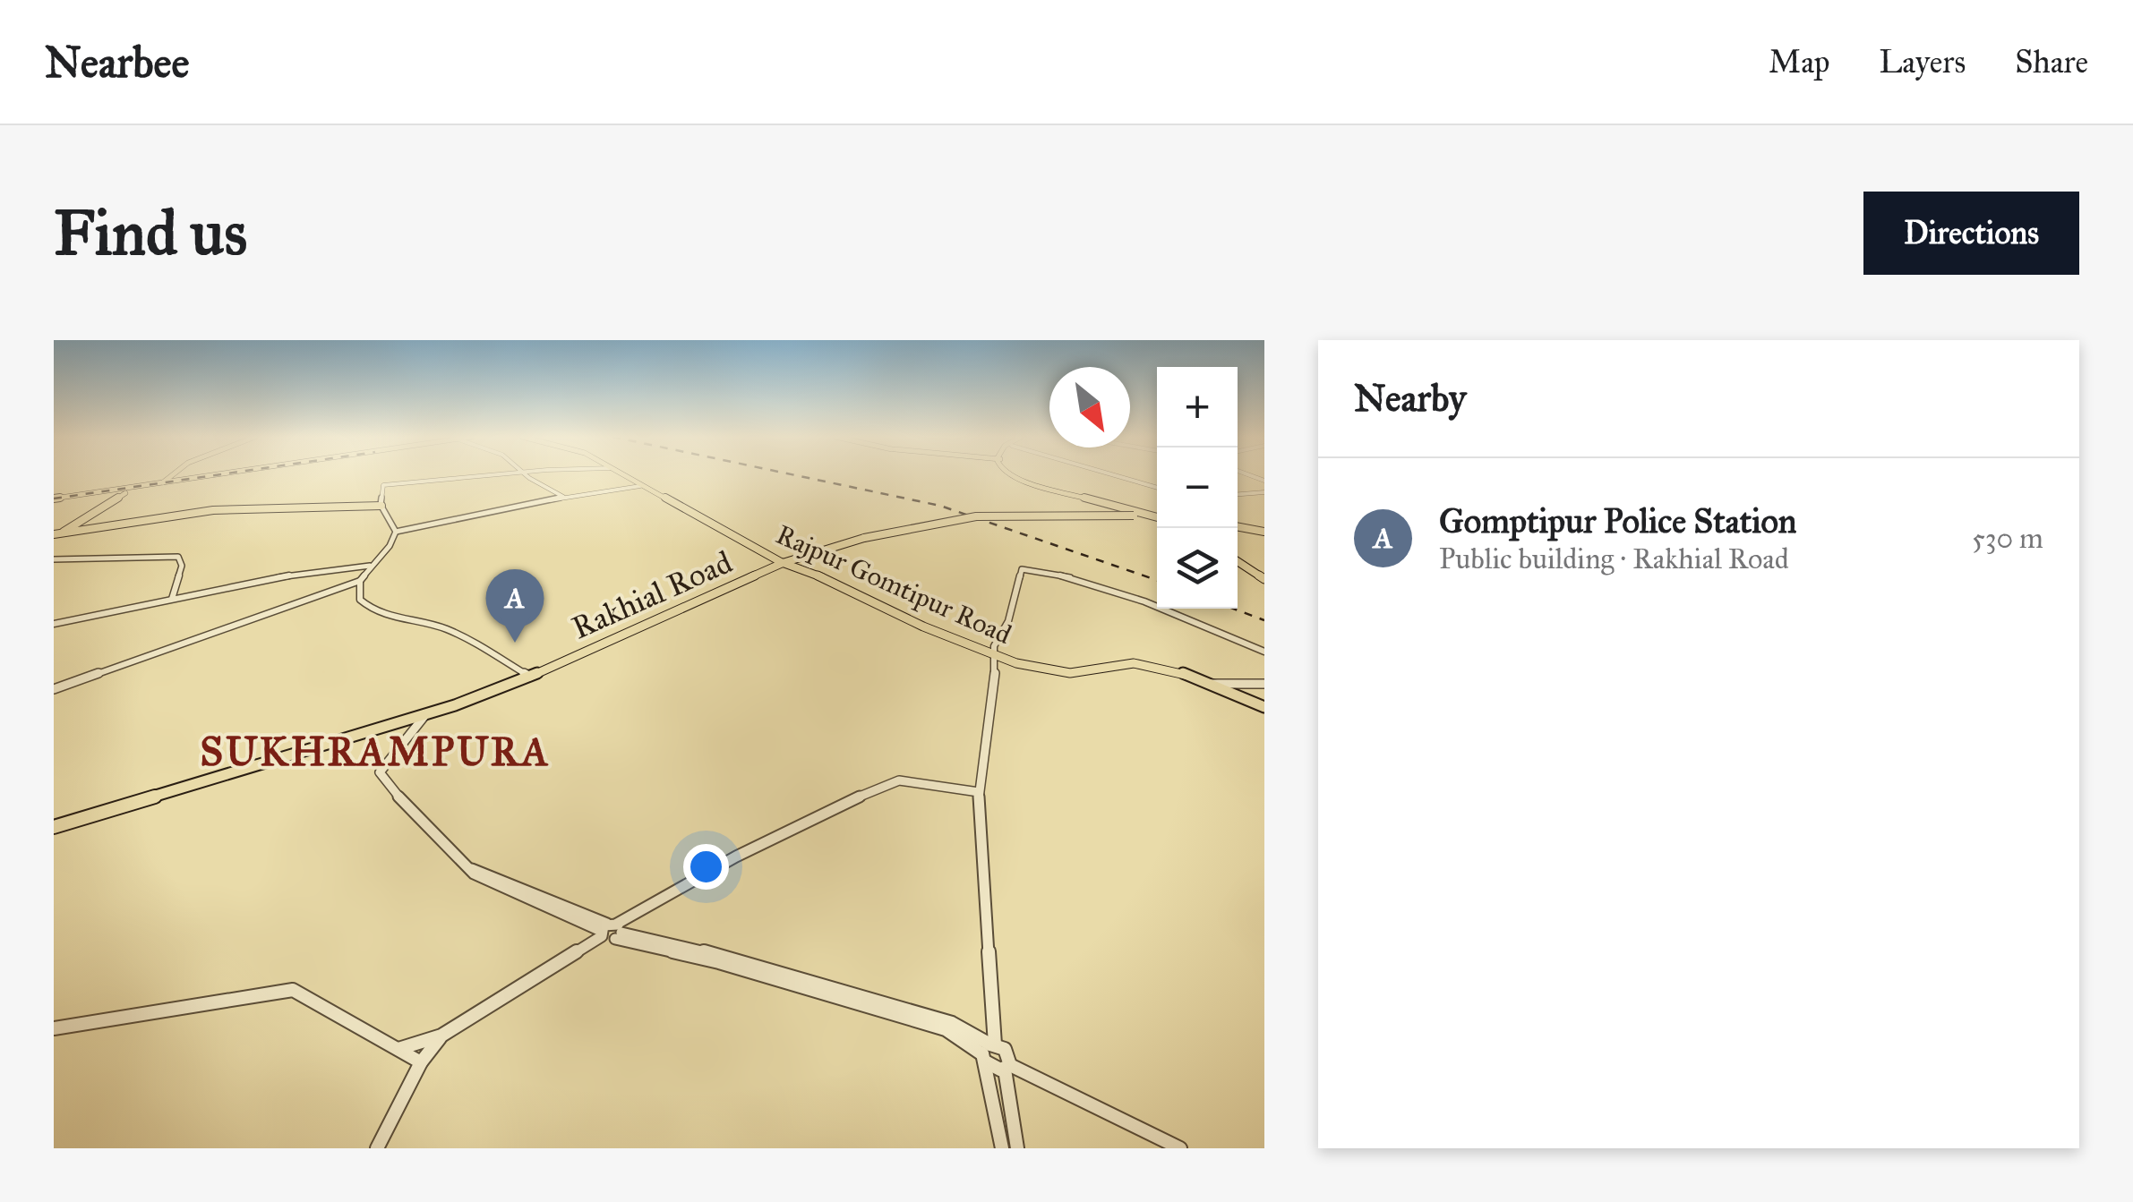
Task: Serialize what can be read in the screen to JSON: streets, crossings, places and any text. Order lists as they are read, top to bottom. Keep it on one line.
{"streets":{"main road":["Rajpur Gomtipur Road","Rakhial Road"]},"crossings":[["Rajpur Gomtipur Road","Rakhial Road"]],"districts":["SUKHRAMPURA"],"north":"bottom right","page":{"header":"Nearbee","nav":["Map","Layers","Share"],"buttons":"Directions","title":"Find us","heading":"Nearby","map_buttons":["+","−"],"list":[{"mark":"A","name":"Gomptipur Police Station","note":"Public building · Rakhial Road","value":"530 m"}],"pins":"A"}}
